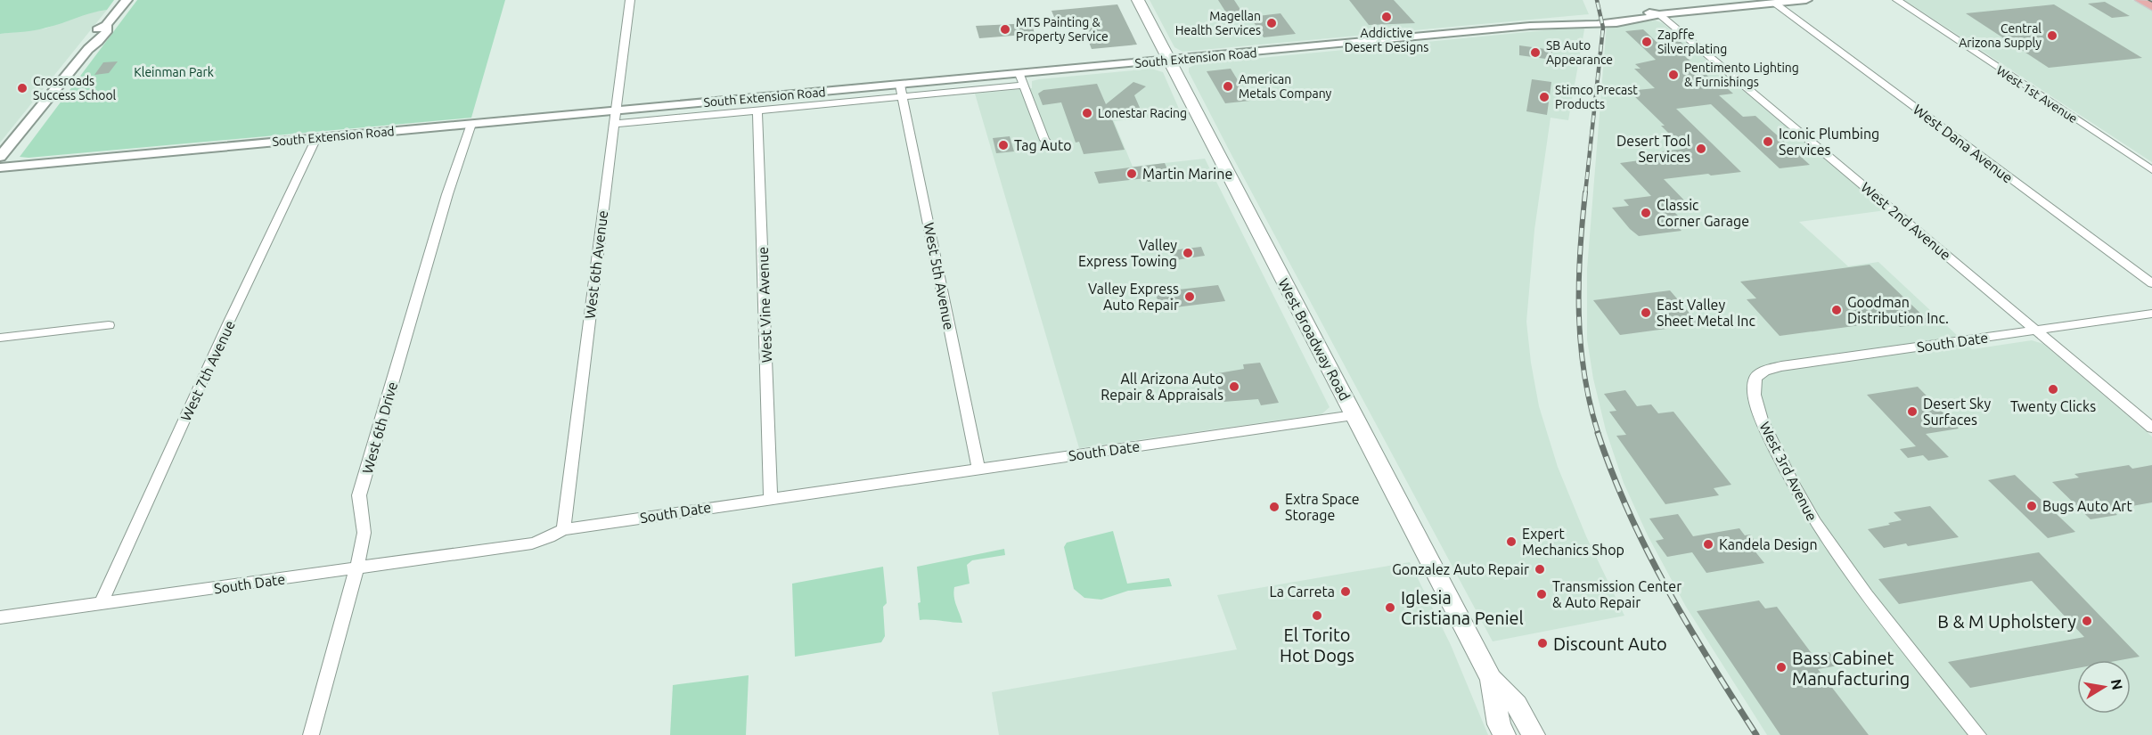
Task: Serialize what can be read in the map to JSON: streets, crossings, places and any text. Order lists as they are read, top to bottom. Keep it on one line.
{"streets":{"main road":["West Broadway Road"],"street":["South Extension Road","West 1st Avenue","West Dana Avenue","West 2nd Avenue","West 6th Avenue","West 5th Avenue","West Vine Avenue","South Date","West 7th Avenue","West 6th Drive","West 3rd Avenue"]},"crossings":[["South Extension Road","West Dana Avenue"],["South Extension Road","West 2nd Avenue"],["South Extension Road","West 6th Avenue"],["South Extension Road","West 5th Avenue"],["South Extension Road","West Vine Avenue"],["South Extension Road","West Broadway Road"],["South Extension Road","West 7th Avenue"],["South Extension Road","West 6th Drive"],["West 2nd Avenue","South Date"],["West 6th Avenue","South Date"],["West 5th Avenue","South Date"],["West Vine Avenue","South Date"],["West Broadway Road","South Date"],["South Date","West 7th Avenue"],["South Date","West 6th Drive"],["South Date","West 3rd Avenue"]],"parks":["Kleinman Park"],"places":["Addictive Desert Designs","Magellan Health Services","MTS Painting & Property Service","Central Arizona Supply","Zapffe Silverplating","SB Auto Appearance","Pentimento Lighting & Furnishings","American Metals Company","Crossroads Success School","Stimco Precast Products","Lonestar Racing","Iconic Plumbing Services","Tag Auto","Desert Tool Services","Martin Marine","Classic Corner Garage","Valley Express Towing","Valley Express Auto Repair","Goodman Distribution Inc.","East Valley Sheet Metal Inc","All Arizona Auto Repair & Appraisals","Twenty Clicks","Desert Sky Surfaces","Bugs Auto Art","Extra Space Storage","Expert Mechanics Shop","Kandela Design","Gonzalez Auto Repair","La Carreta","Transmission Center & Auto Repair","Iglesia Cristiana Peniel","El Torito Hot Dogs","B & M Upholstery","Discount Auto","Bass Cabinet Manufacturing"],"north":"right"}
